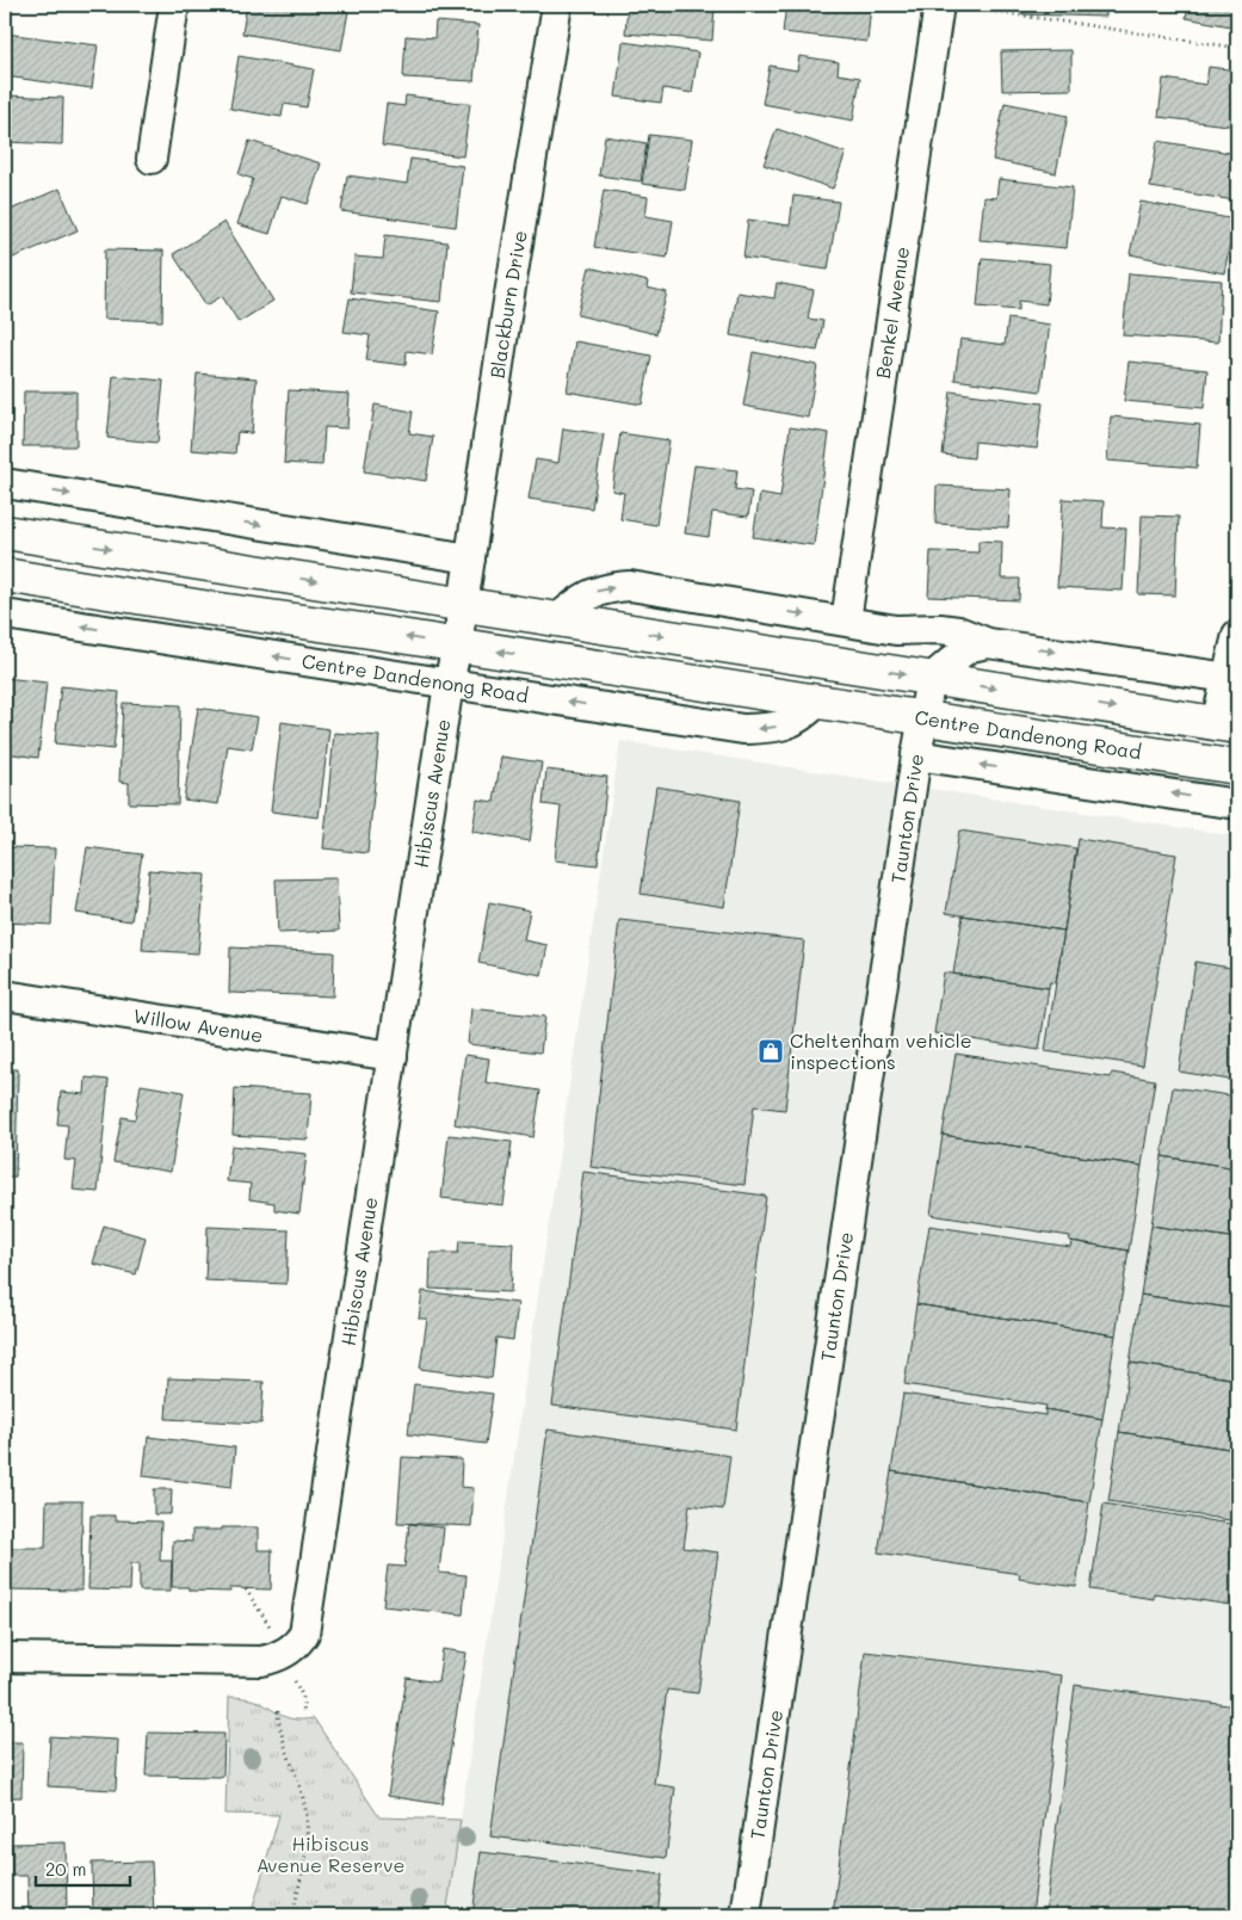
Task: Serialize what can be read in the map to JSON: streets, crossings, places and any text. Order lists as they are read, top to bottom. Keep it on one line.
{"streets":{"main road":["Centre Dandenong Road"],"street":["Blackburn Drive","Benkel Avenue","Hibiscus Avenue","Taunton Drive","Willow Avenue"]},"crossings":[["Blackburn Drive","Centre Dandenong Road"],["Blackburn Drive","Hibiscus Avenue"],["Benkel Avenue","Centre Dandenong Road"],["Centre Dandenong Road","Hibiscus Avenue"],["Centre Dandenong Road","Taunton Drive"],["Hibiscus Avenue","Willow Avenue"]],"parks":["Hibiscus Avenue Reserve"],"places":{"shop":["Cheltenham vehicle inspections"]},"scale_bar":"20 m"}
